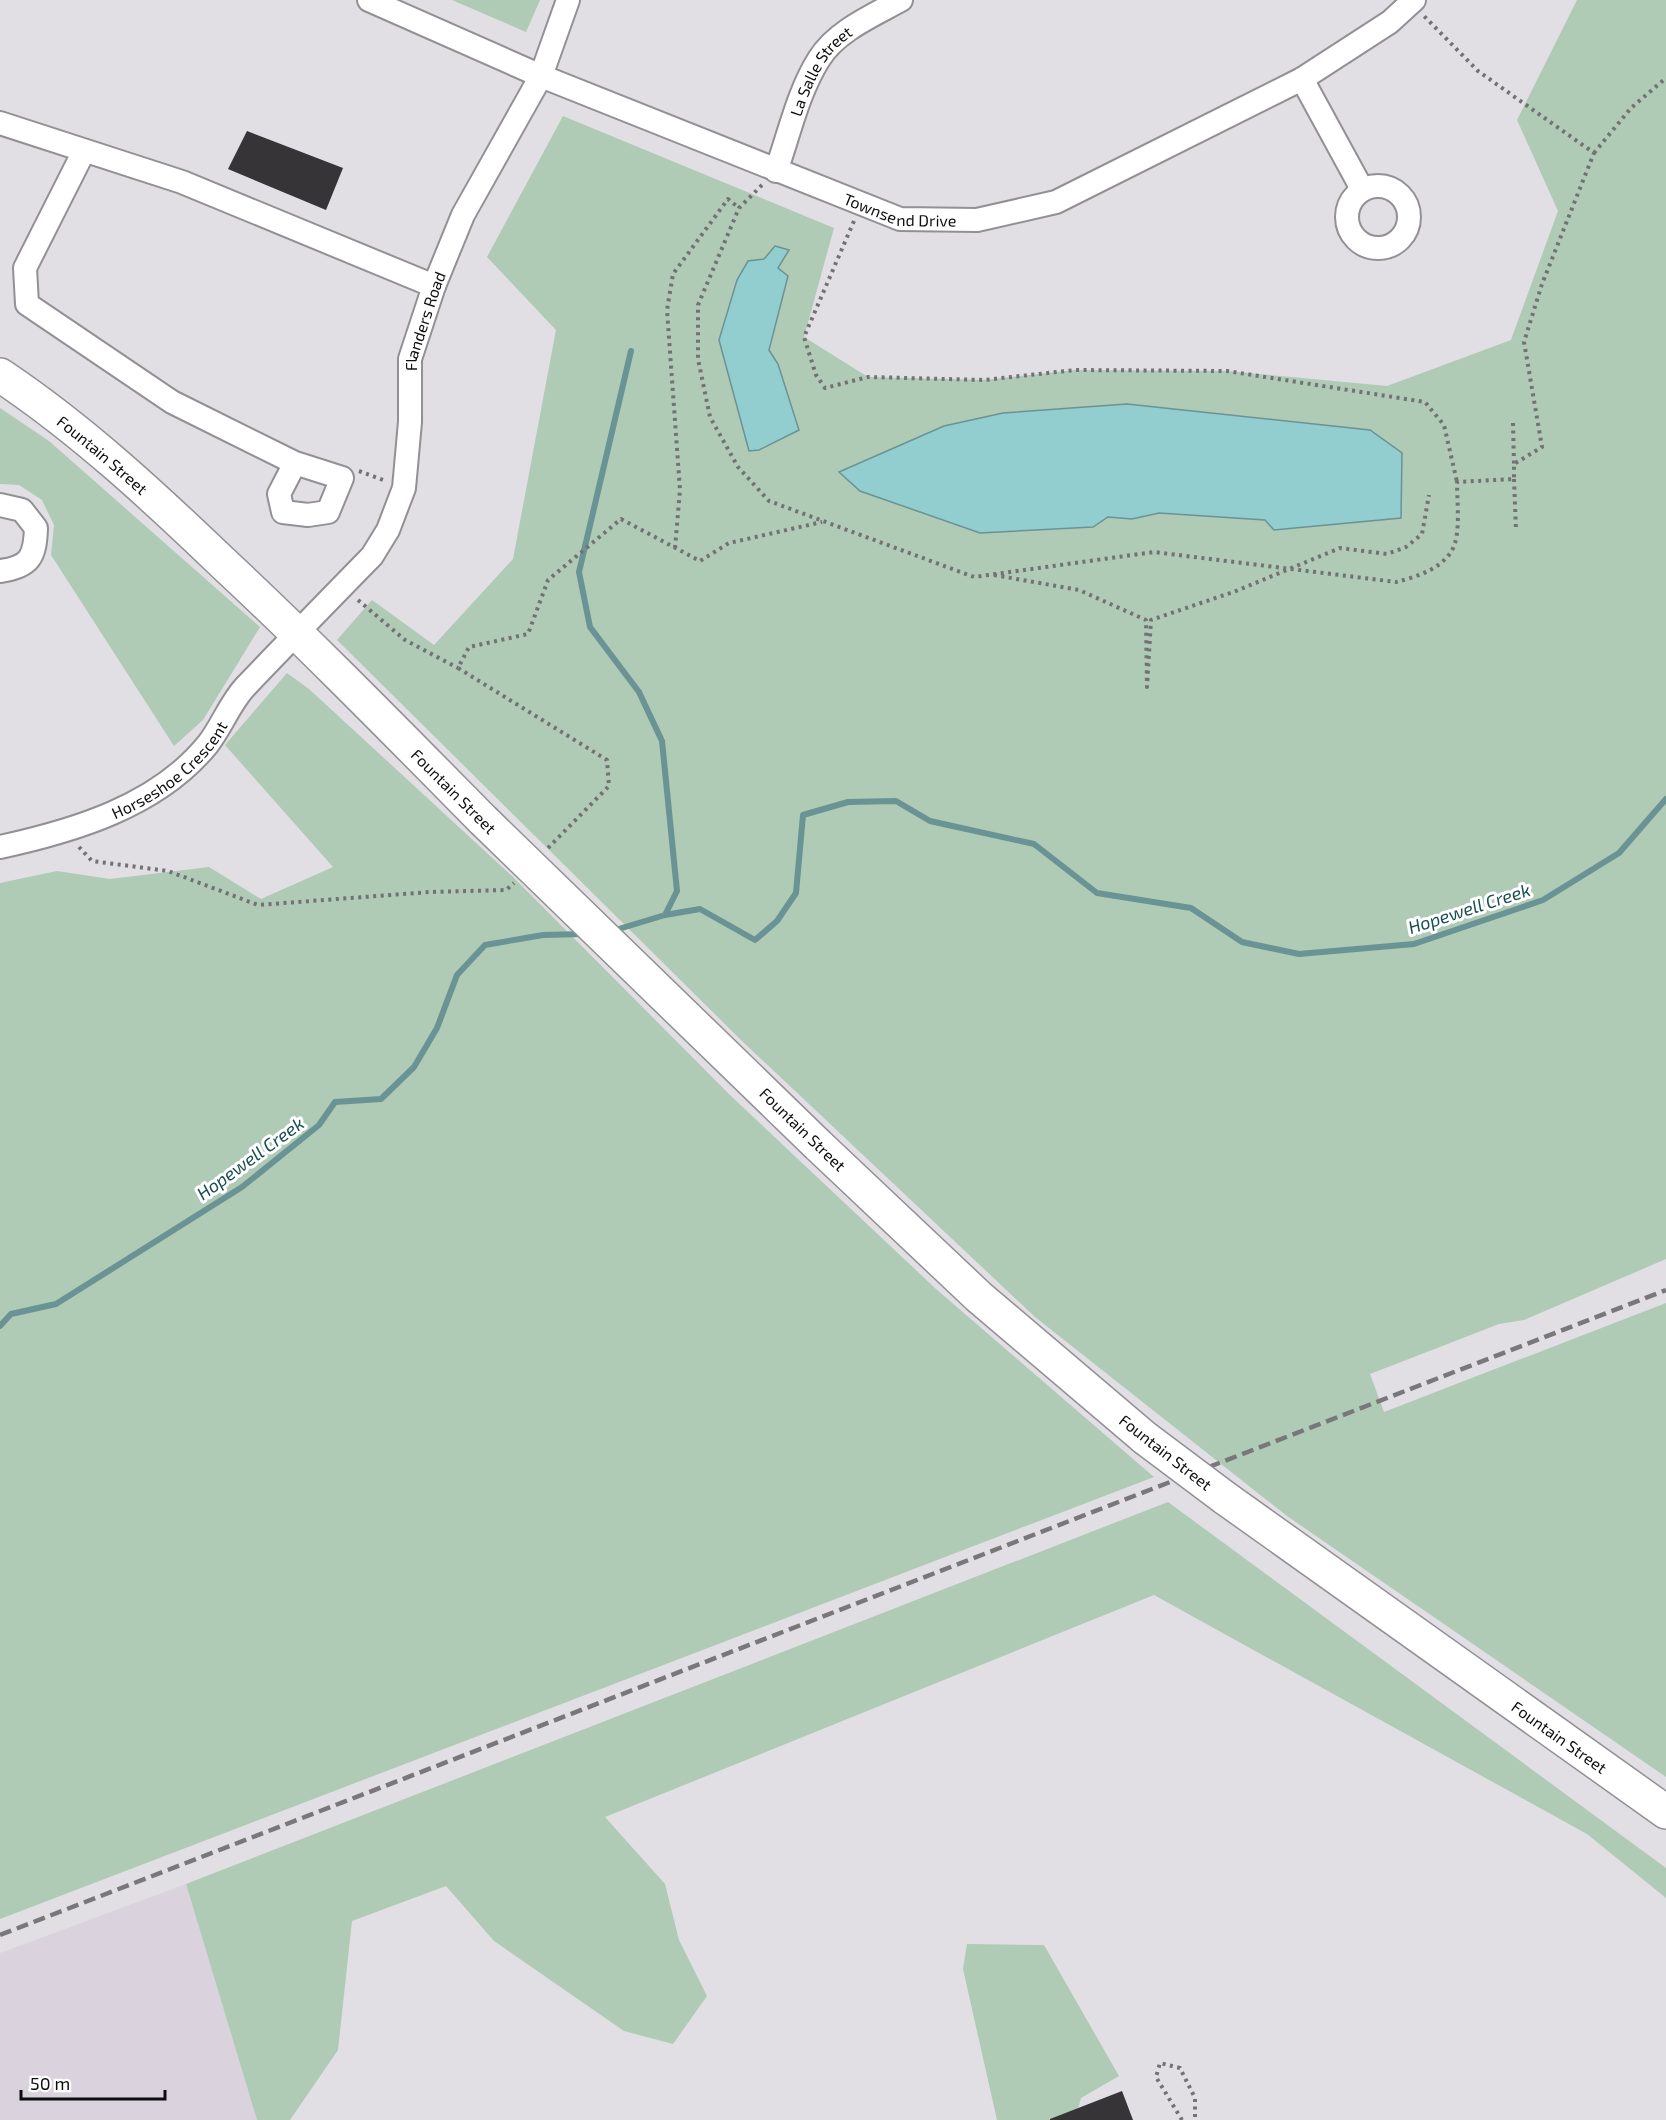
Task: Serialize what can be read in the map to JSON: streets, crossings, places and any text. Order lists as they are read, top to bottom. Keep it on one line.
{"streets":{"main road":["Fountain Street"],"street":["La Salle Street","Townsend Drive","Flanders Road","Horseshoe Crescent"]},"crossings":[["La Salle Street","Townsend Drive"],["Townsend Drive","Flanders Road"],["Flanders Road","Fountain Street"],["Flanders Road","Horseshoe Crescent"],["Fountain Street","Horseshoe Crescent"]],"water":["Hopewell Creek"],"scale_bar":"50 m"}
